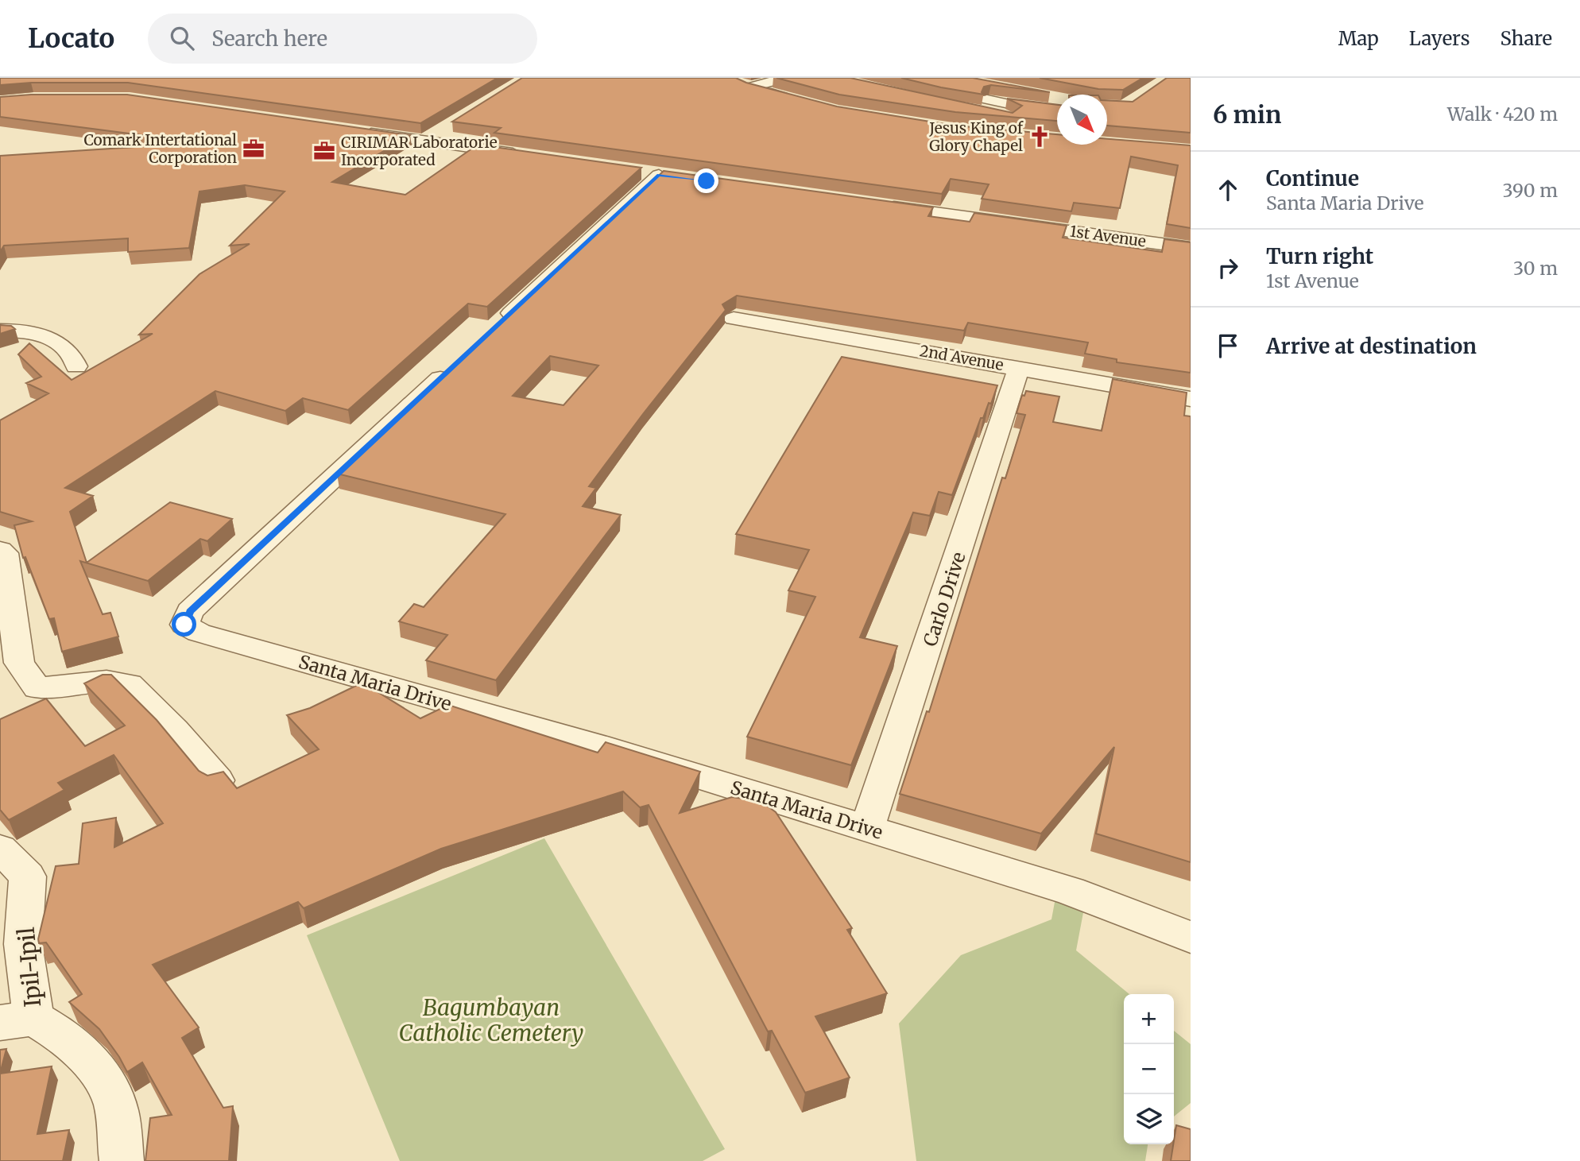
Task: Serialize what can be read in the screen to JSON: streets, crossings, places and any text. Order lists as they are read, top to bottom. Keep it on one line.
{"streets":{"street":["1st Avenue","2nd Avenue","Carlo Drive","Santa Maria Drive","Ipil-Ipil"]},"crossings":[["2nd Avenue","Carlo Drive"],["Carlo Drive","Santa Maria Drive"]],"parks":["Bagumbayan Catholic Cemetery"],"places":{"church":["Jesus King of Glory Chapel"],"office":["Comark Intertational Corporation","CIRIMAR Laboratorie Incorporated"]},"north":"bottom right","page":{"header":"Locato","search":"Search here","nav":["Map","Layers","Share"],"heading":["6 min","Walk · 420 m"],"list":[["Continue","Santa Maria Drive","390 m"],["Turn right","1st Avenue","30 m"],"Arrive at destination"],"map_buttons":["+","−"]}}
